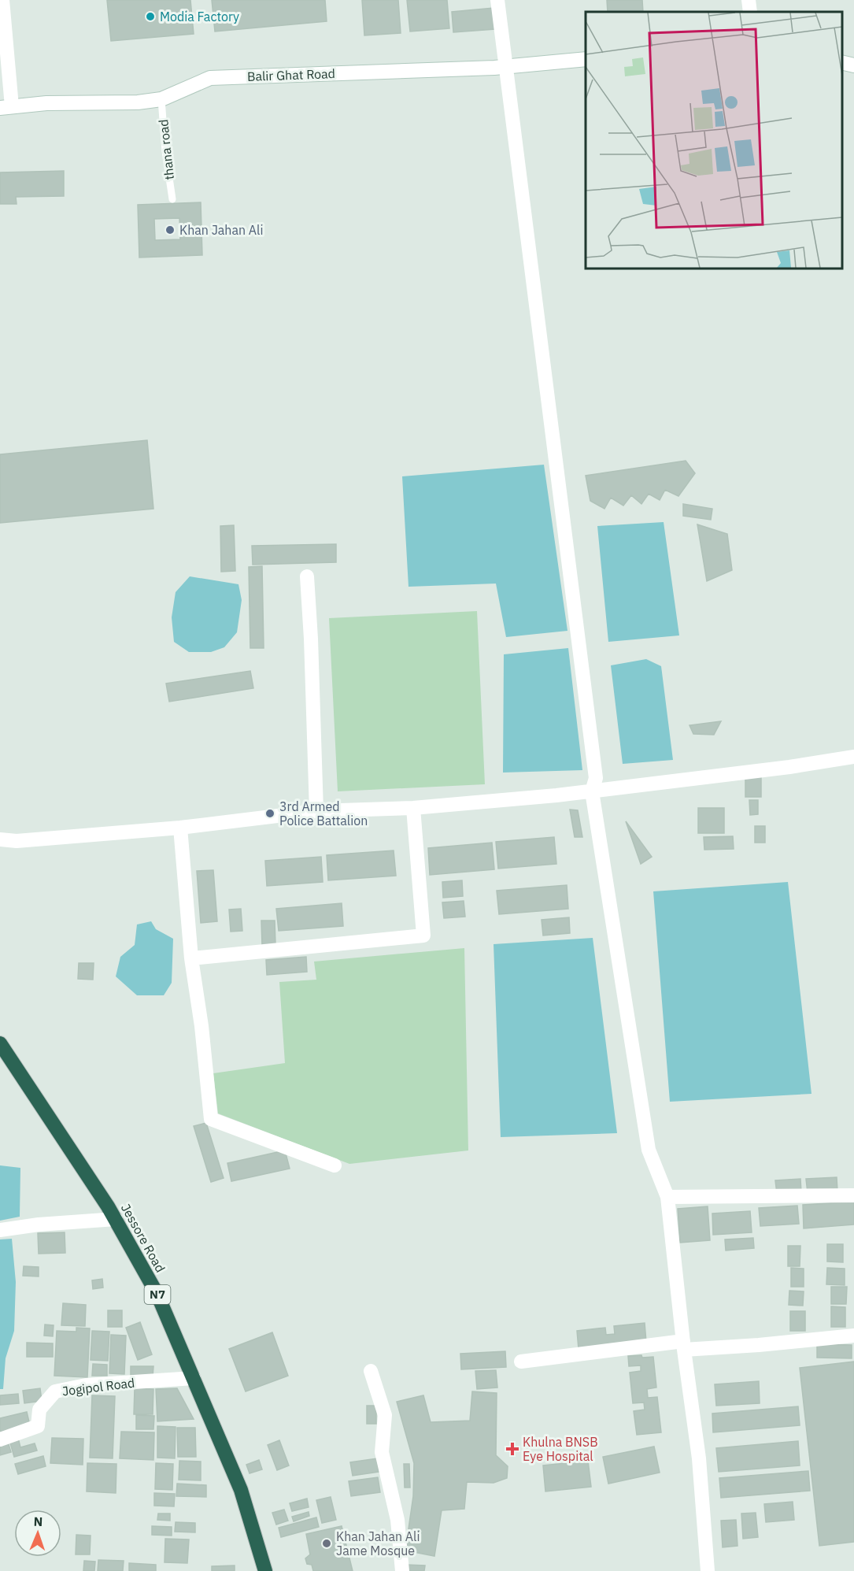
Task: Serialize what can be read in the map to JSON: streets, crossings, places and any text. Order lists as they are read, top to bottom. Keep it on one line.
{"streets":{"highway":["Jessore Road","N7"],"street":["Balir Ghat Road","Jogipol Road"],"lane":["thana road"]},"crossings":[["Balir Ghat Road","thana road"],["Jessore Road","Jogipol Road"]],"places":{"other":["Modia Factory","Khan Jahan Ali","3rd Armed Police Battalion","Khan Jahan Ali Jame Mosque"],"health":["Khulna BNSB Eye Hospital"]},"north":"top"}
